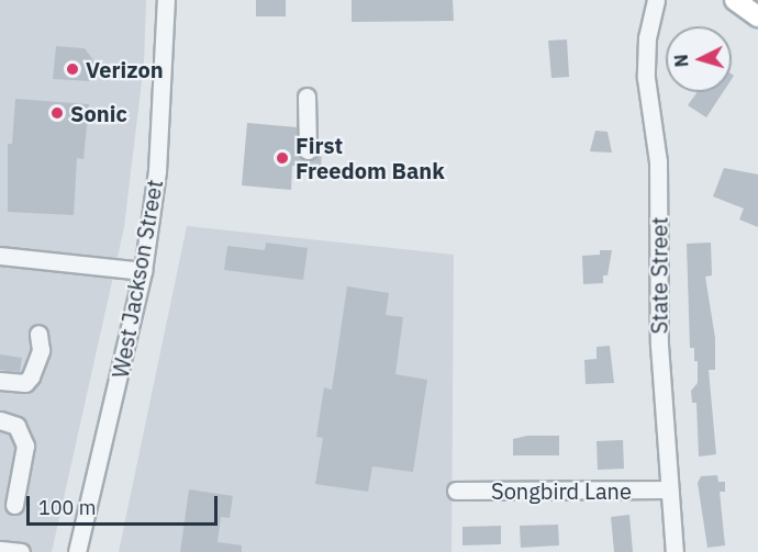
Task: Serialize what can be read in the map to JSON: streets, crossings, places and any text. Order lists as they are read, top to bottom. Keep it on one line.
{"streets":{"street":["State Street","West Jackson Street","Songbird Lane"]},"crossings":[["State Street","Songbird Lane"]],"places":["Verizon","Sonic","First Freedom Bank"],"scale_bar":"100 m","north":"left"}
